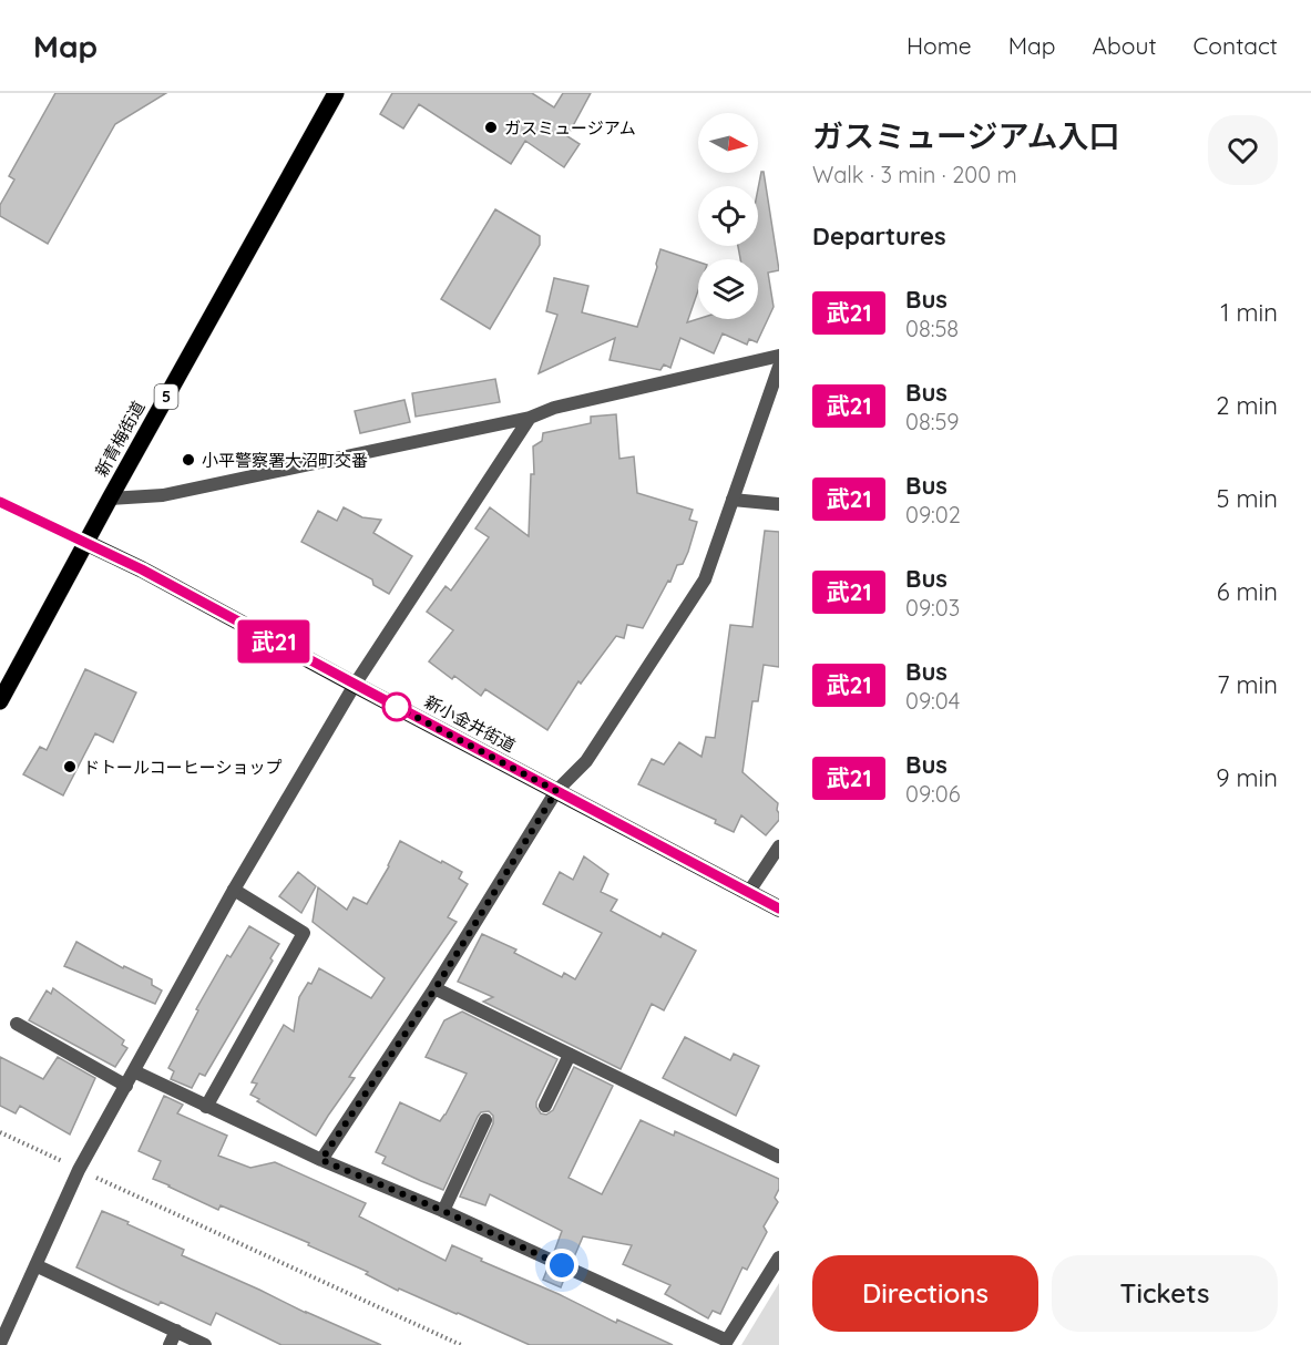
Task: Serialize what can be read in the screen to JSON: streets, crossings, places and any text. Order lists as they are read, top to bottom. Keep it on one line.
{"streets":{"main road":["5","新青梅街道","新小金井街道"]},"crossings":[["新青梅街道","新小金井街道"]],"places":["ガスミュージアム","小平警察署大沼町交番","ドトールコーヒーショップ"],"lines":["bus line 武21"],"north":"right","page":{"header":"Map","nav":["Home","Map","About","Contact"],"on_map":"武21","heading":[["ガスミュージアム入口","Walk · 3 min · 200 m"],"Departures"],"list":[{"mark":"武21","name":"Bus","note":"08:58","value":"1 min"},{"mark":"武21","name":"Bus","note":"08:59","value":"2 min"},{"mark":"武21","name":"Bus","note":"09:02","value":"5 min"},{"mark":"武21","name":"Bus","note":"09:03","value":"6 min"},{"mark":"武21","name":"Bus","note":"09:04","value":"7 min"},{"mark":"武21","name":"Bus","note":"09:06","value":"9 min"}],"buttons":["Directions","Tickets"]}}
